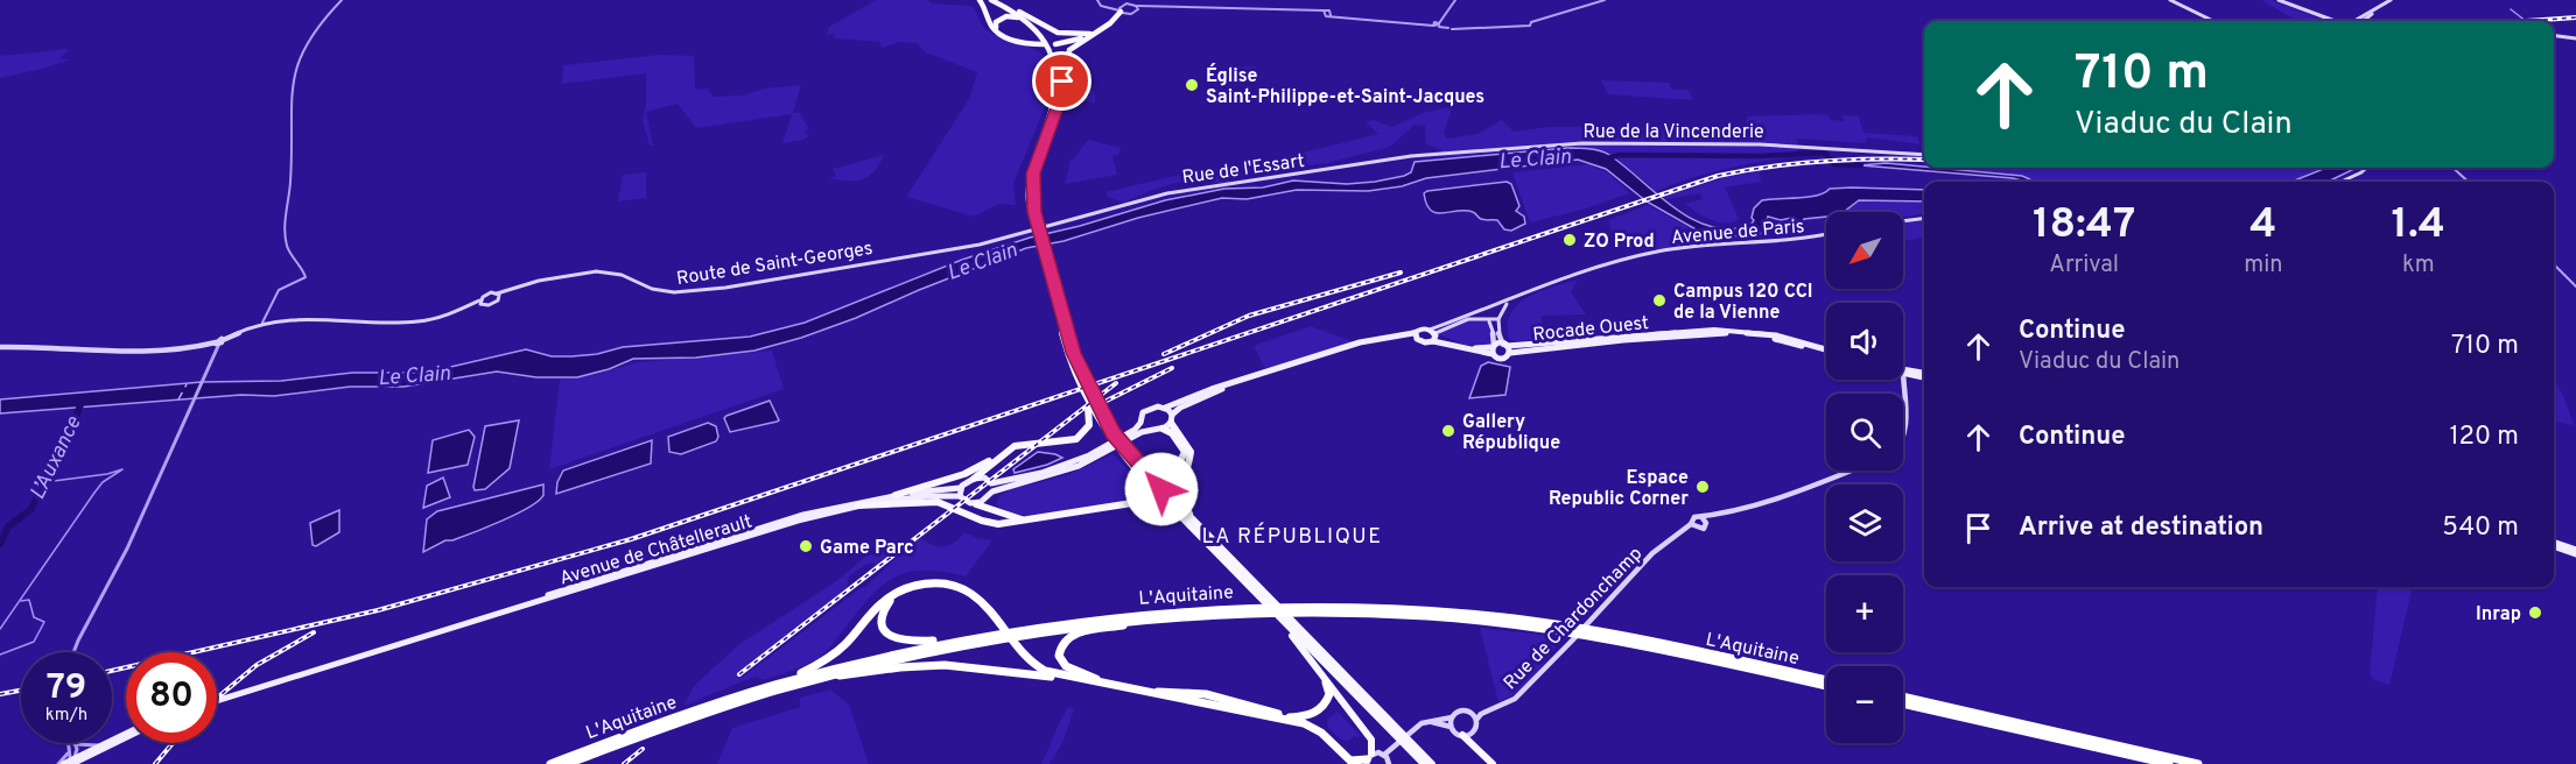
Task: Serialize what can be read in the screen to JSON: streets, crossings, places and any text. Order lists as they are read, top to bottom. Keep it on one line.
{"streets":{"highway":["L'Aquitaine"],"main road":["Rue de la Vincenderie","Rue de l'Essart","Avenue de Paris","Route de Saint-Georges","Rocade Ouest","Avenue de Châtellerault","Rue de Chardonchamp"]},"crossings":[["Rue de la Vincenderie","Rue de l'Essart"],["Rue de l'Essart","Route de Saint-Georges"]],"districts":["LA RÉPUBLIQUE"],"water":["Le Clain","L’Auxance"],"places":["Église Saint-Philippe-et-Saint-Jacques","ZO Prod","Campus 120 CCI de la Vienne","Gallery République","Espace Republic Corner","Game Parc","Inrap"],"north":"bottom left","page":{"turn":["710 m","Viaduc du Clain"],"eta":["18:47","Arrival","4","min","1.4","km"],"map_buttons":["+","−"],"list":[{"name":"Continue","note":"Viaduc du Clain","value":"710 m"},{"name":"Continue","value":"120 m"},{"name":"Arrive at destination","value":"540 m"}],"speed":"79 km/h","limit":"80"}}
